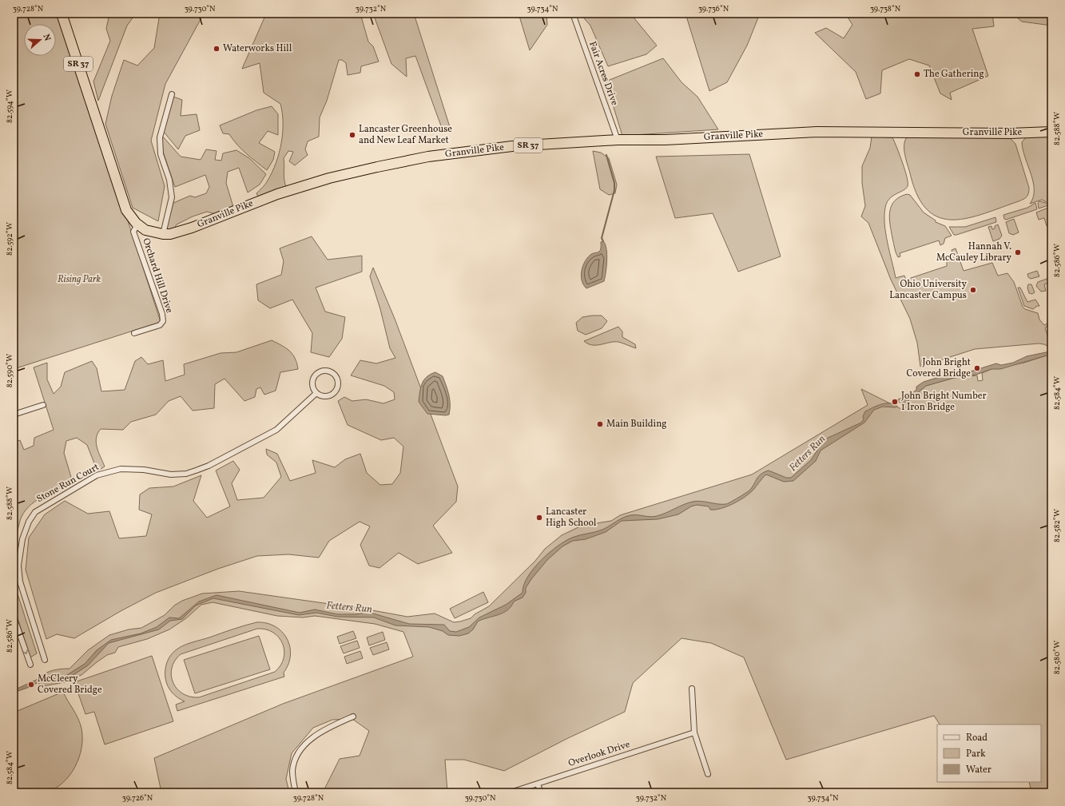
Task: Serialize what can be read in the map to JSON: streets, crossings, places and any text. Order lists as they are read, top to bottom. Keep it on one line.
{"streets":{"highway":["SR 37","Granville Pike"],"street":["Fair Acres Drive","Orchard Hill Drive","Stone Run Court","Overlook Drive"]},"crossings":[["Fair Acres Drive","Granville Pike"],["Granville Pike","Orchard Hill Drive"]],"water":["Fetters Run"],"parks":["Rising Park"],"places":["Waterworks Hill","The Gathering","Lancaster Greenhouse and New Leaf Market","Hannah V. McCauley Library","Ohio University Lancaster Campus","John Bright Covered Bridge","John Bright Number 1 Iron Bridge","Main Building","Lancaster High School","McCleery Covered Bridge"],"legend":["Road","Park","Water"],"north":"right","coordinates":["39.728°N","39.730°N","39.732°N","39.734°N","39.736°N","39.738°N","82.594°W","82.588°W","82.592°W","82.586°W","82.590°W","82.584°W","82.582°W","82.580°W","39.726°N"]}
